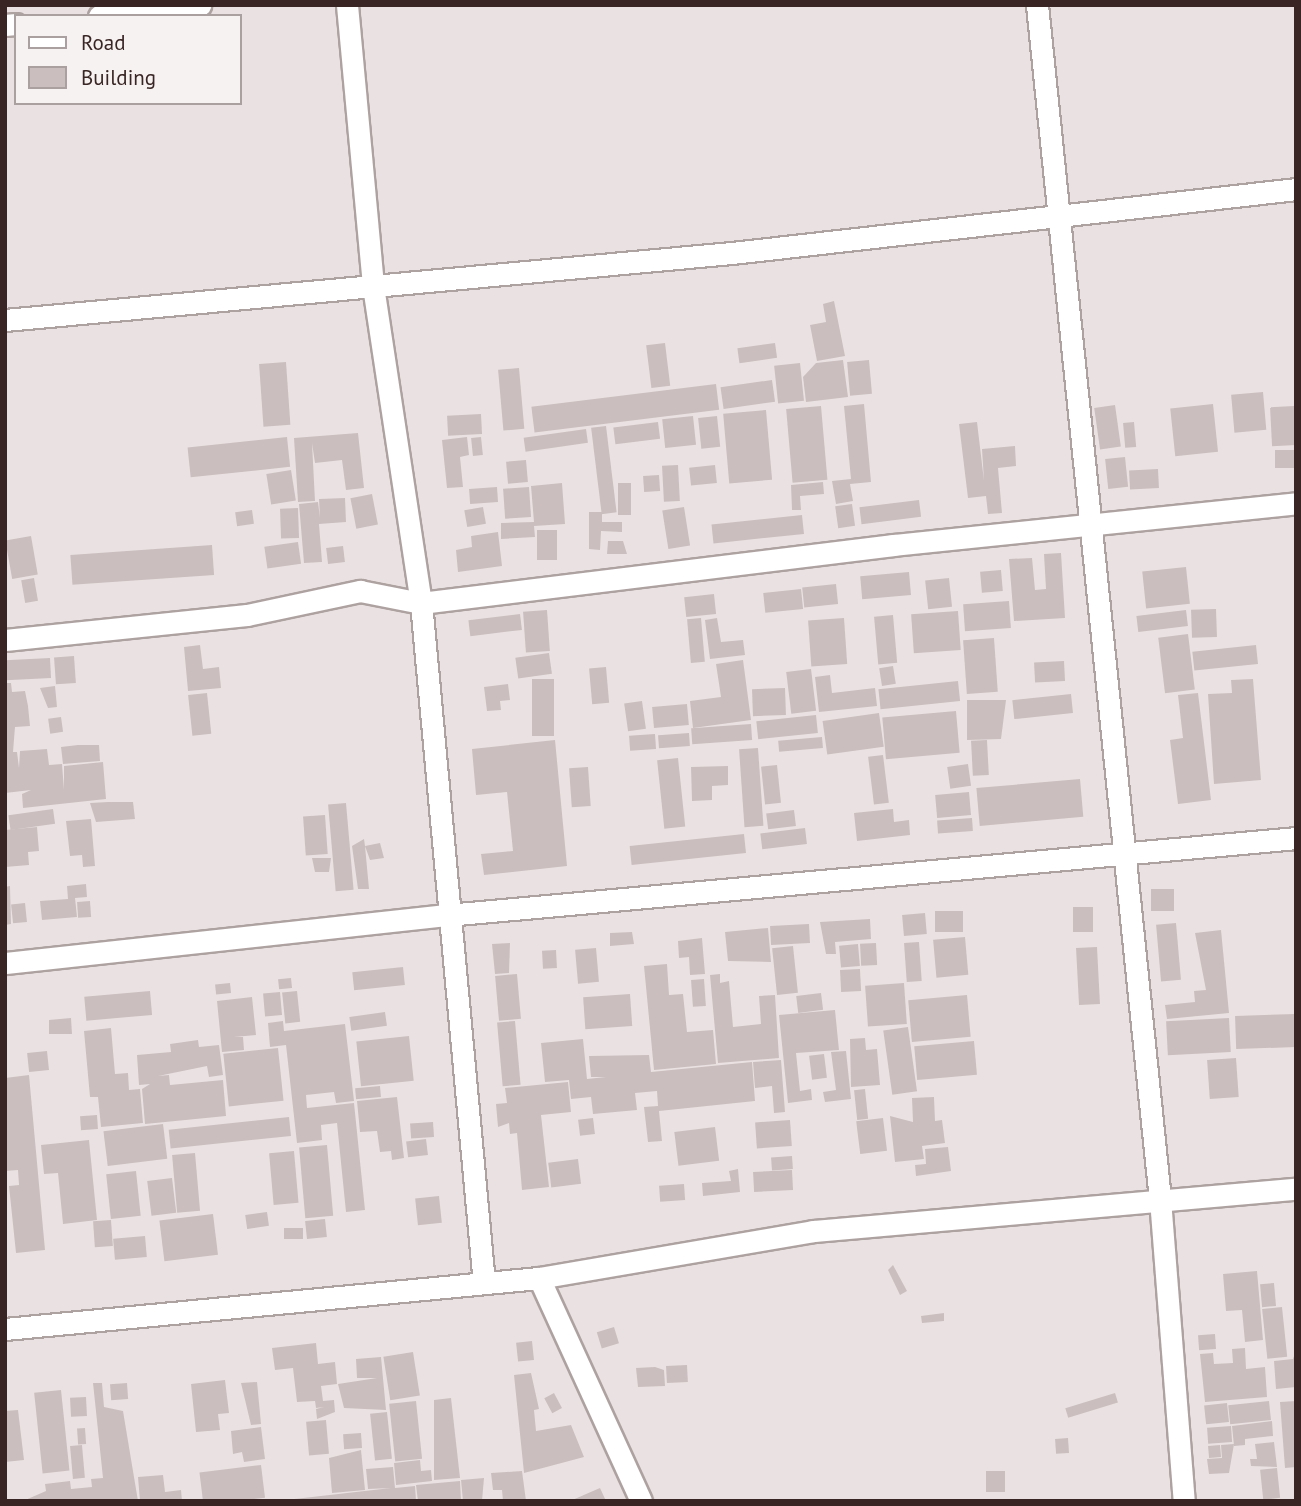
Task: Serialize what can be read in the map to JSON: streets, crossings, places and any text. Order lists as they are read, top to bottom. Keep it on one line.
{"legend":["Road","Building"]}
